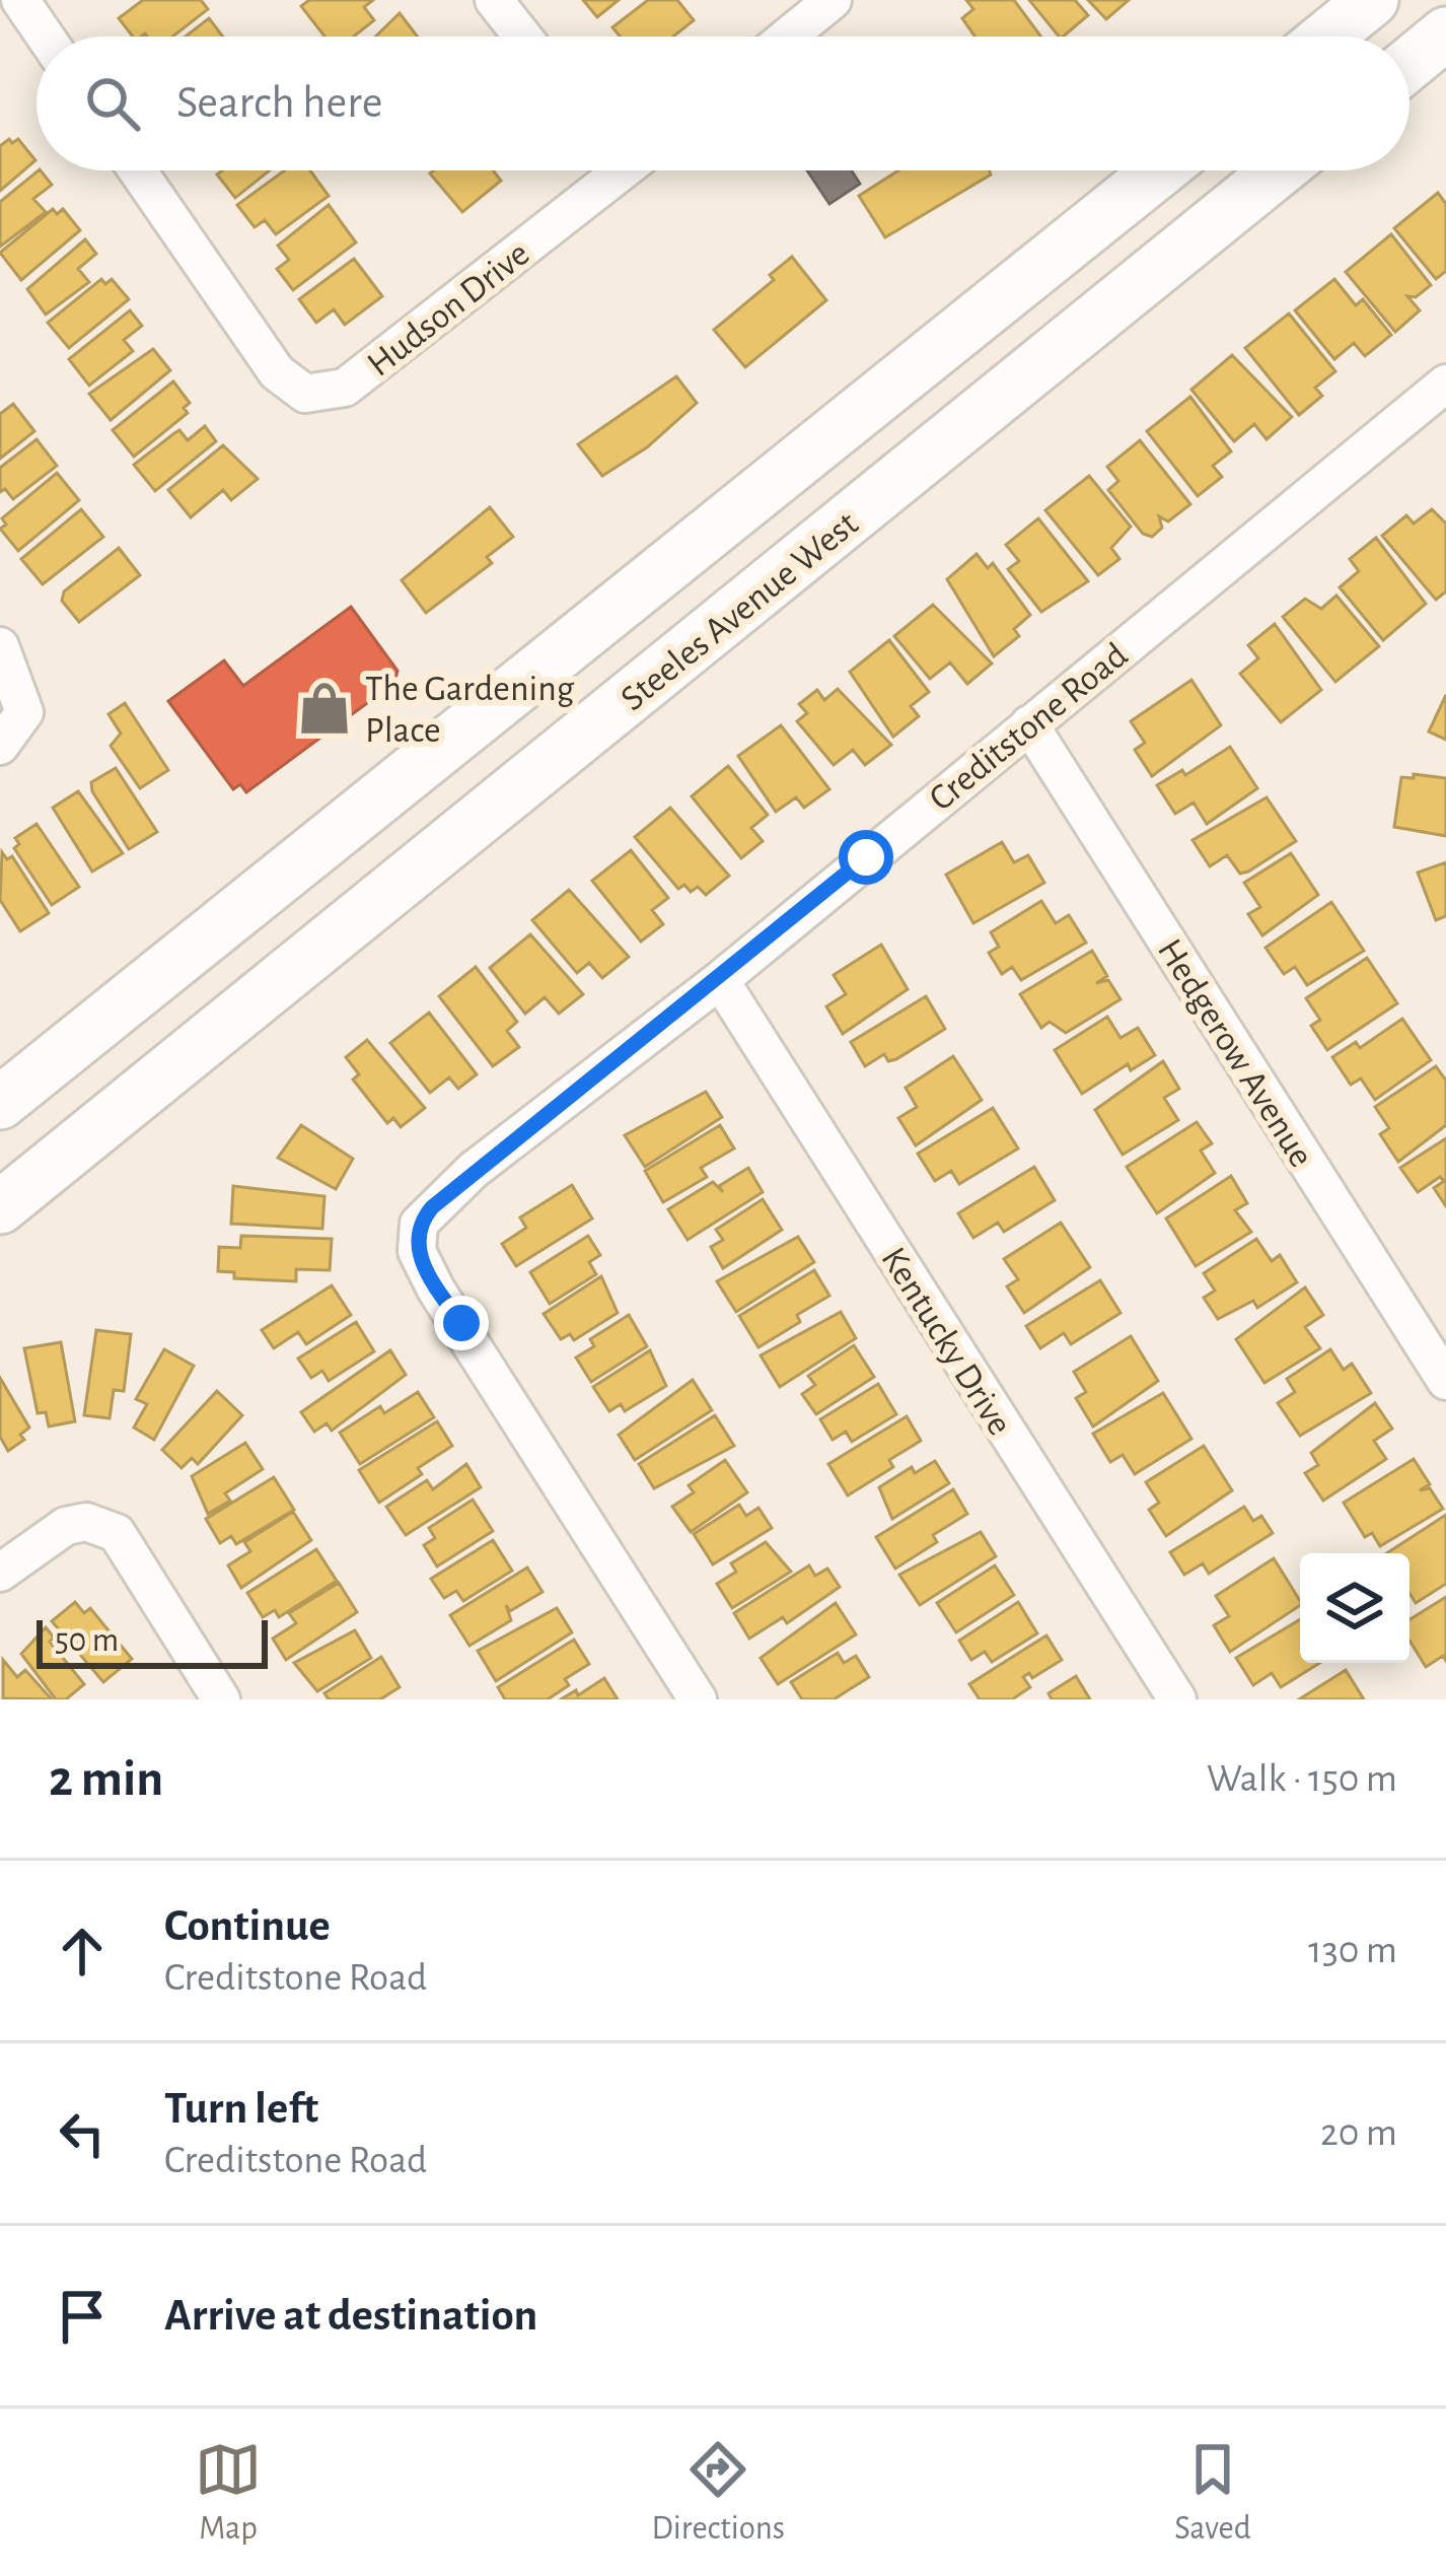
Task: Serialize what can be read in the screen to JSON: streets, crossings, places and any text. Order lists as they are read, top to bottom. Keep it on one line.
{"streets":{"main road":["Steeles Avenue West"],"street":["Hudson Drive","Creditstone Road","Hedgerow Avenue","Kentucky Drive"]},"crossings":[["Creditstone Road","Hedgerow Avenue"],["Creditstone Road","Kentucky Drive"]],"places":{"shop":["The Gardening Place"]},"scale_bar":"50 m","page":{"search":"Search here","scale":"50 m","heading":["2 min","Walk · 150 m"],"list":[["Continue","Creditstone Road","130 m"],["Turn left","Creditstone Road","20 m"],"Arrive at destination"],"nav":["Map","Directions","Saved"]}}
